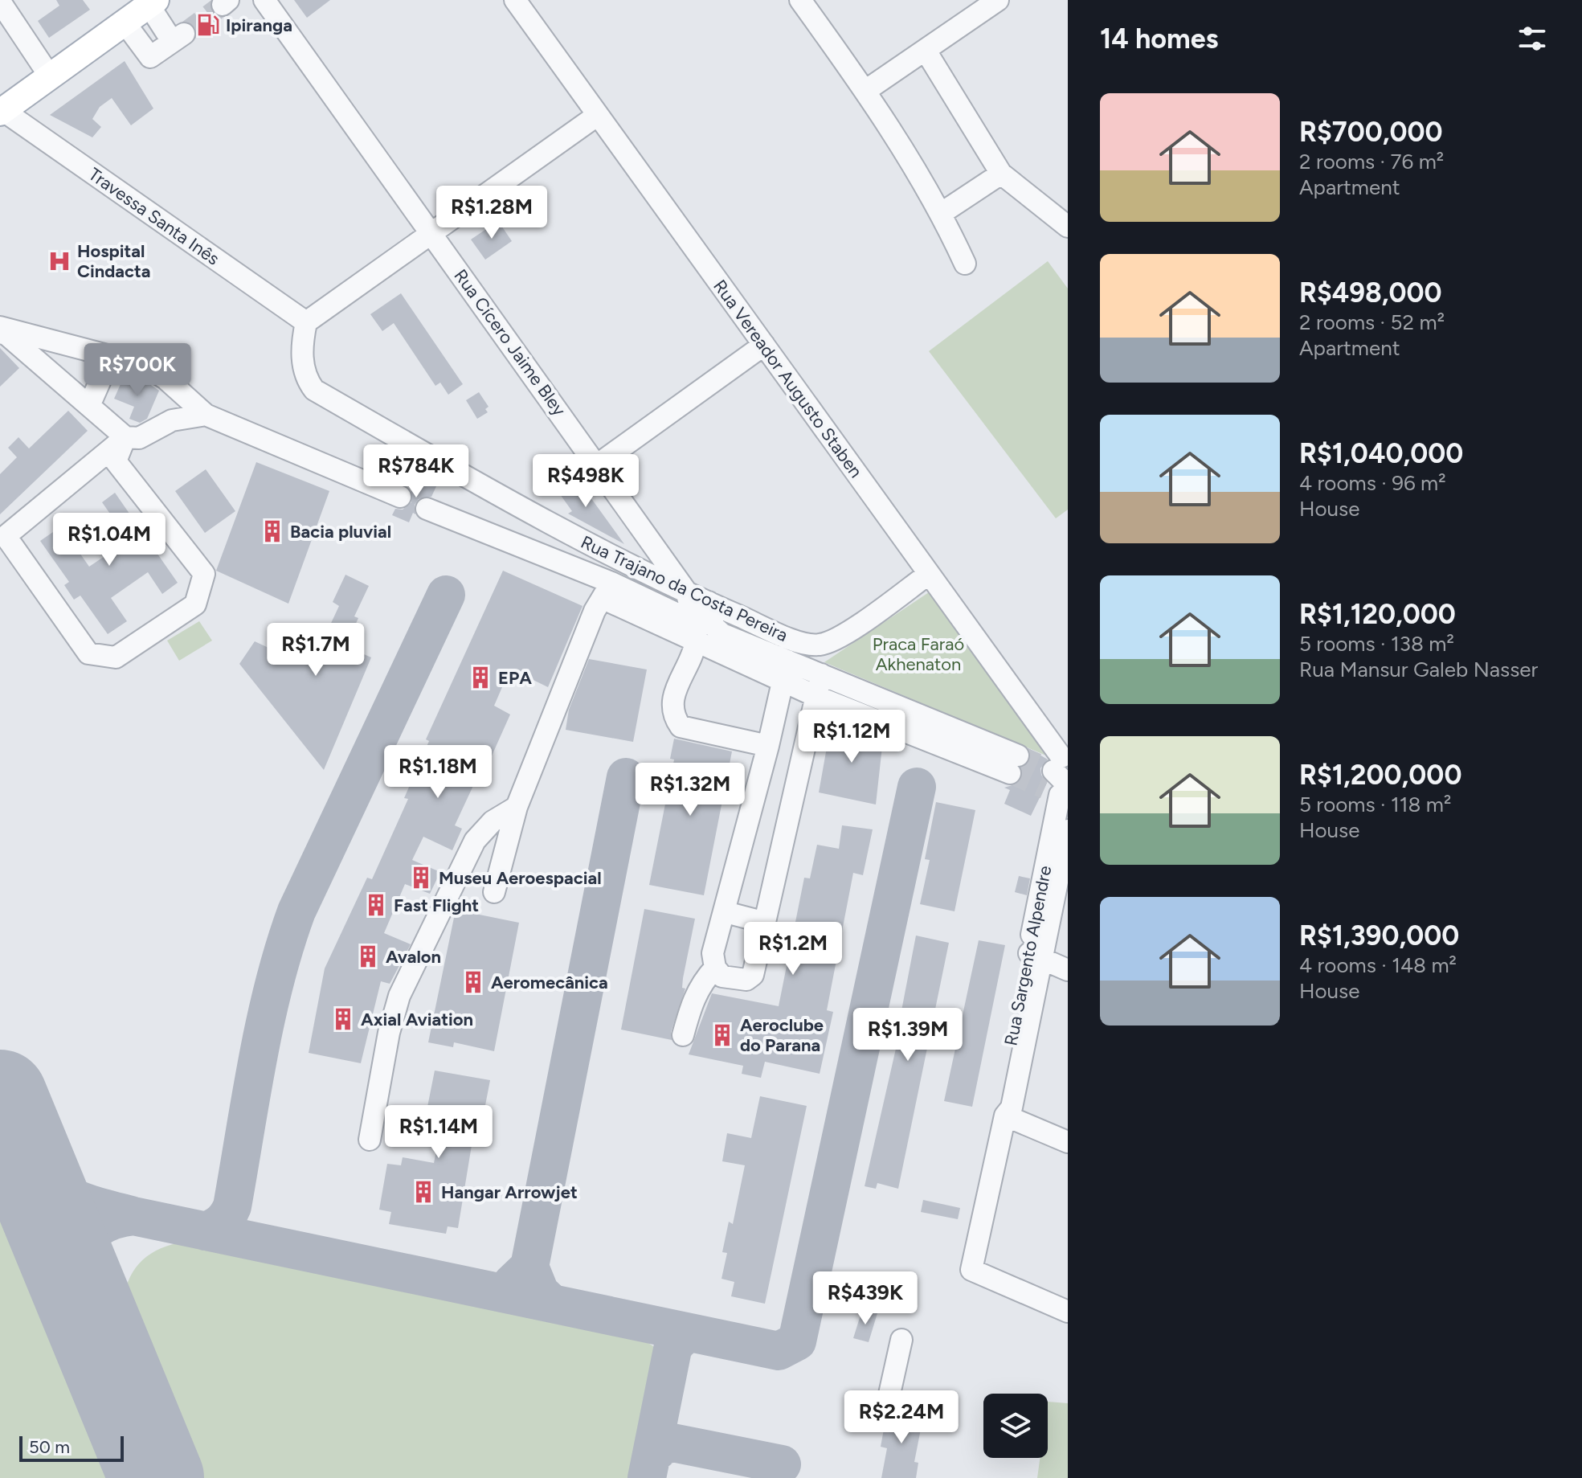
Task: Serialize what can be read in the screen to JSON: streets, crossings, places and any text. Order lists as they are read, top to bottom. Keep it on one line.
{"streets":{"street":["Travessa Santa Inês","Rua Cícero Jaime Bley","Rua Vereador Augusto Staben","Rua Trajano da Costa Pereira","Rua Sargento Alpendre"]},"crossings":[["Travessa Santa Inês","Rua Trajano da Costa Pereira"],["Rua Cícero Jaime Bley","Rua Trajano da Costa Pereira"],["Rua Vereador Augusto Staben","Rua Trajano da Costa Pereira"],["Rua Vereador Augusto Staben","Rua Sargento Alpendre"]],"parks":["Praca Faraó Akhenaton"],"places":{"fuel station":["Ipiranga"],"hospital":["Hospital Cindacta"],"building":["Bacia pluvial","EPA","Museu Aeroespacial","Fast Flight","Avalon","Aeromecânica","Axial Aviation","Aeroclube do Parana","Hangar Arrowjet"]},"scale_bar":"50 m","page":{"heading":"14 homes","list":[{"name":"R$700,000","note":"2 rooms · 76 m² · Apartment"},{"name":"R$498,000","note":"2 rooms · 52 m² · Apartment"},{"name":"R$1,040,000","note":"4 rooms · 96 m² · House"},{"name":"R$1,120,000","note":"5 rooms · 138 m² · Rua Mansur Galeb Nasser"},{"name":"R$1,200,000","note":"5 rooms · 118 m² · House"},{"name":"R$1,390,000","note":"4 rooms · 148 m² · House"}],"price":["R$1.28M","R$700K","R$784K","R$498K","R$1.04M","R$1.7M","R$1.12M","R$1.18M","R$1.32M","R$1.2M","R$1.39M","R$1.14M","R$439K","R$2.24M"],"scale":"50 m"}}
